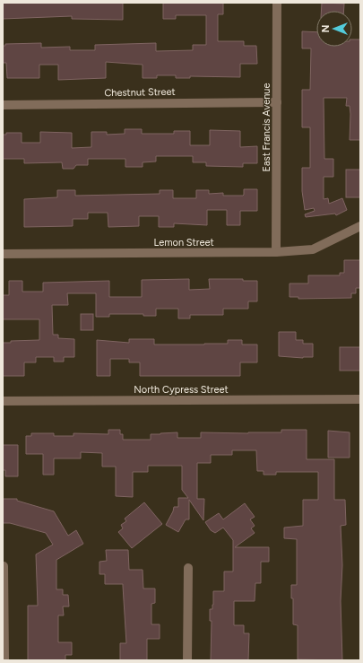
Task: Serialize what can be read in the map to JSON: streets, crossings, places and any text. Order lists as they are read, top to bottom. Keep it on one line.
{"streets":{"street":["Chestnut Street","East Francis Avenue","Lemon Street","North Cypress Street"]},"crossings":[["Chestnut Street","East Francis Avenue"],["East Francis Avenue","Lemon Street"]],"north":"left"}
